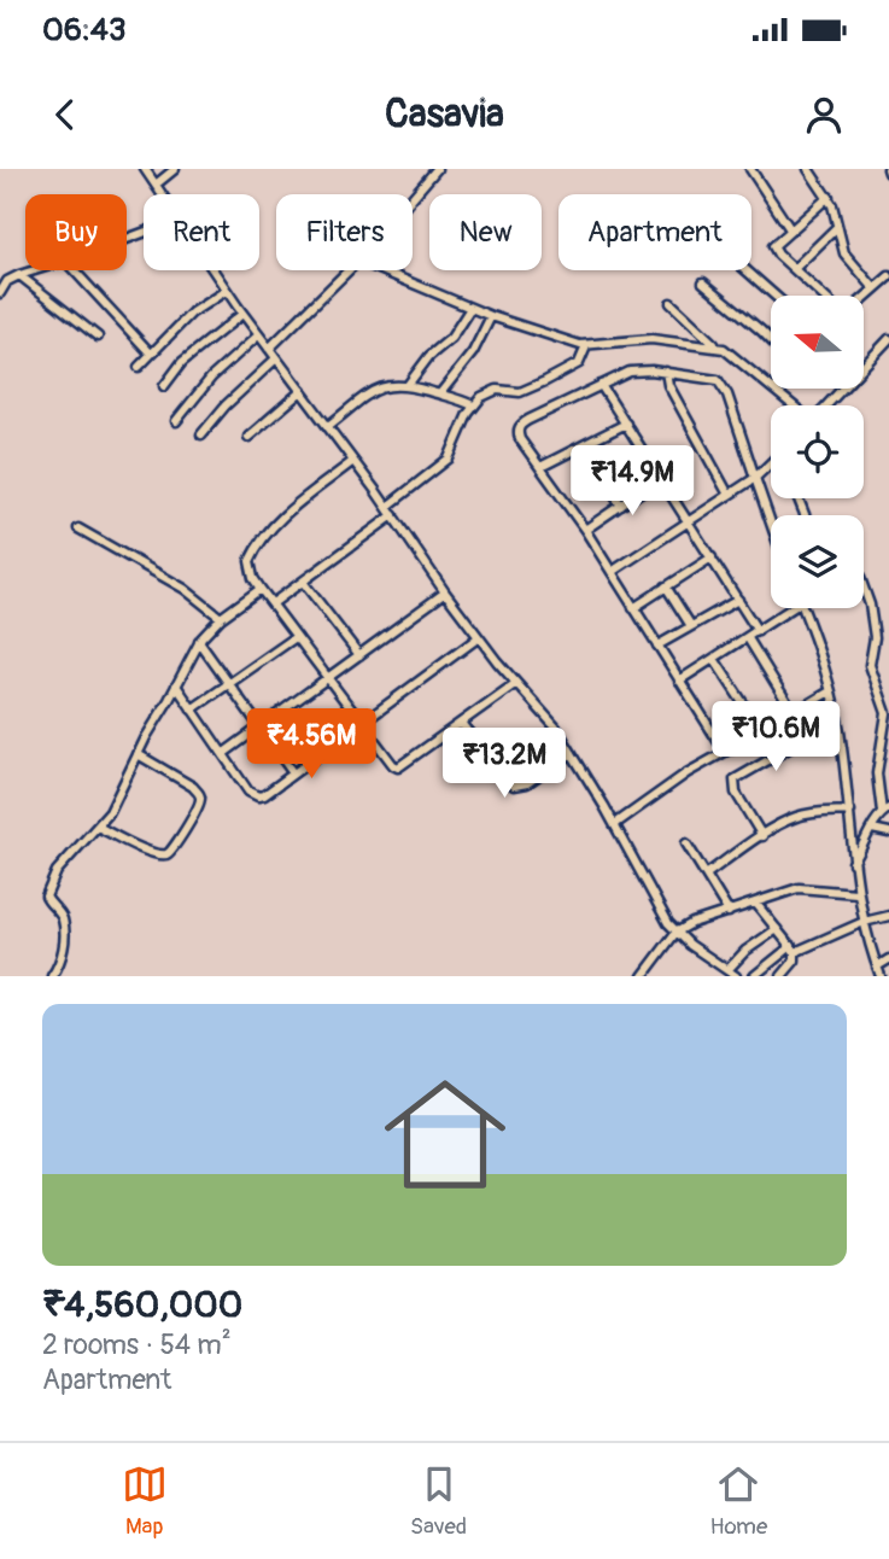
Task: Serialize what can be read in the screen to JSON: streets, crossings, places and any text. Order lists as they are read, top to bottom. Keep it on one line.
{"north":"left","page":{"status":"06:43","header":"Casavia","chip":["Buy","Rent","Filters","New","Apartment"],"price":["₹14.9M","₹10.6M","₹4.56M","₹13.2M"],"list":[{"name":"₹4,560,000","note":"2 rooms · 54 m² · Apartment"}],"tabs":["Map","Saved","Home"]}}
